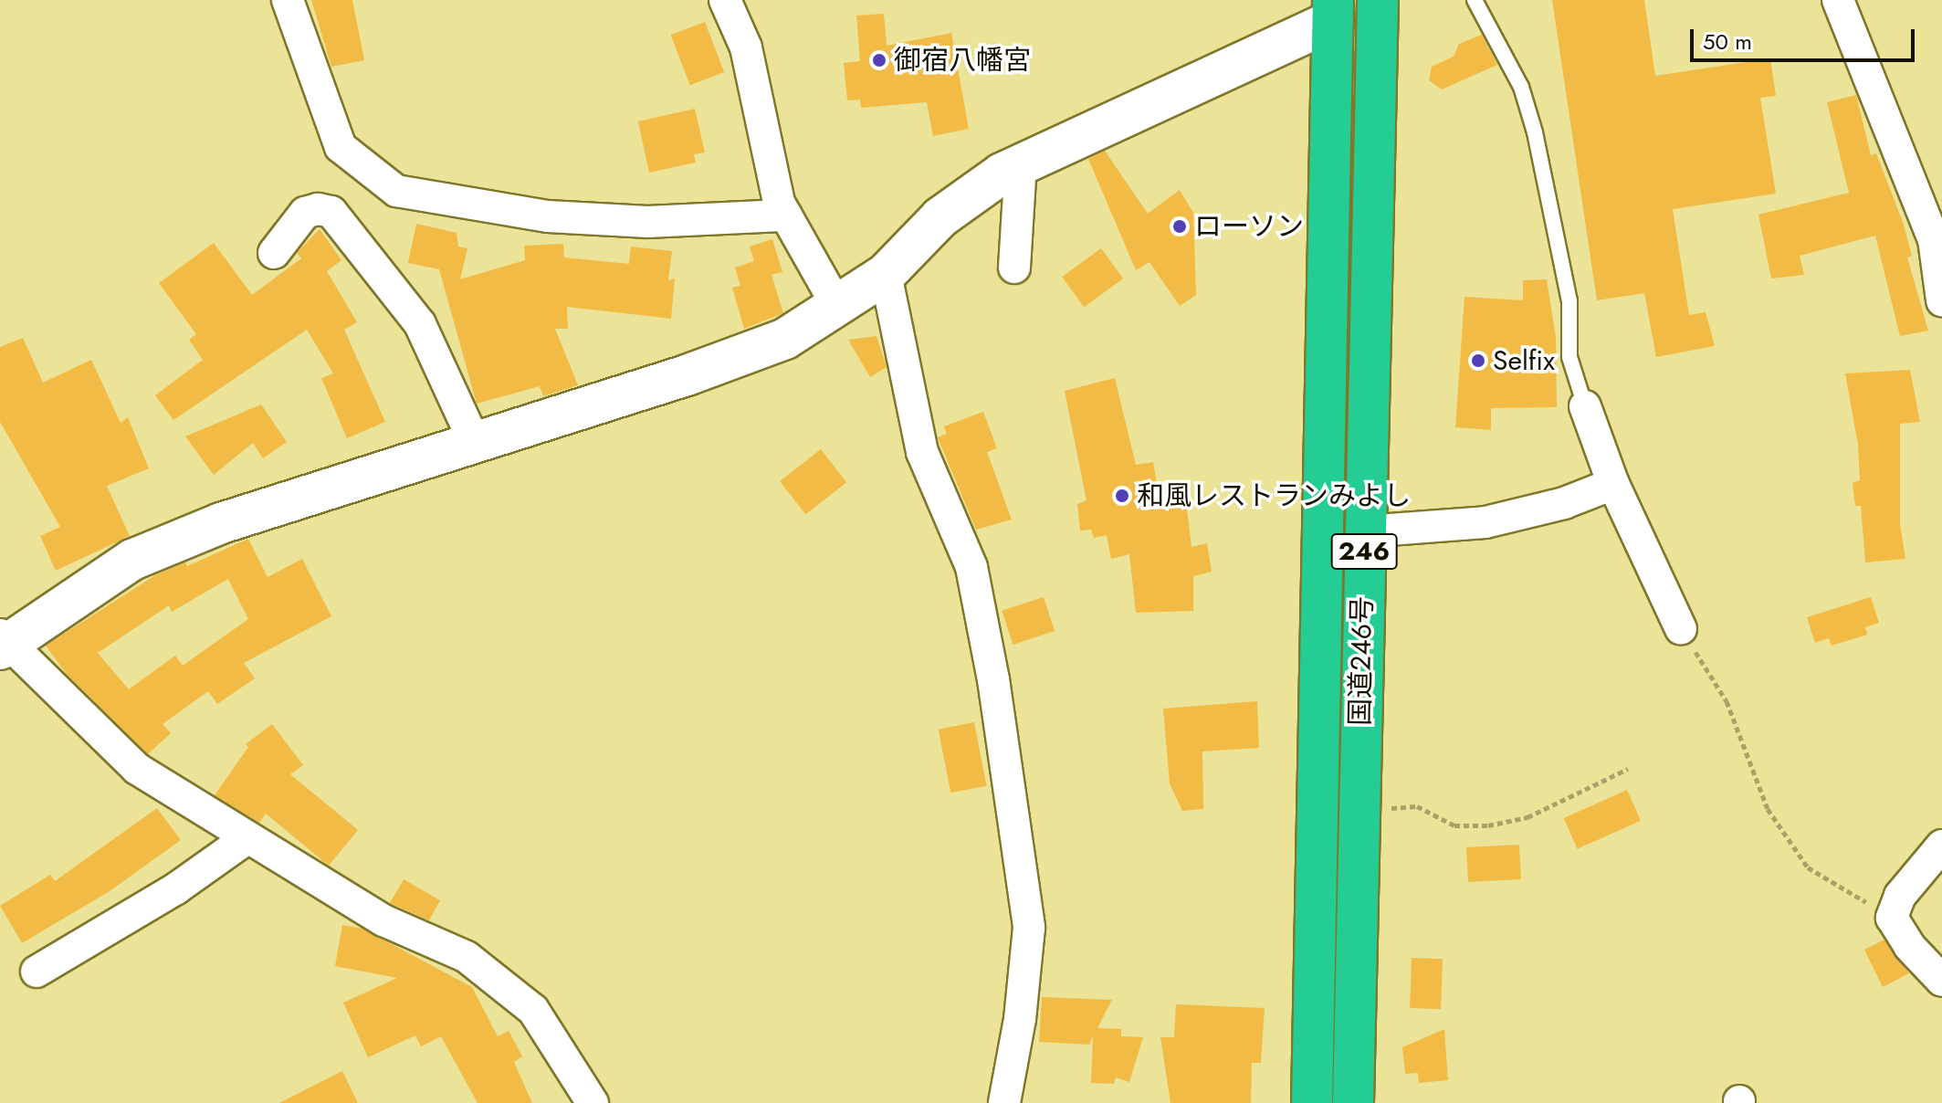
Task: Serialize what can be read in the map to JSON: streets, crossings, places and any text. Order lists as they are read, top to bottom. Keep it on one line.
{"streets":{"highway":["246","国道246号"]},"places":["御宿八幡宮","ローソン","Selfix","和風レストランみよし"],"scale_bar":"50 m"}
